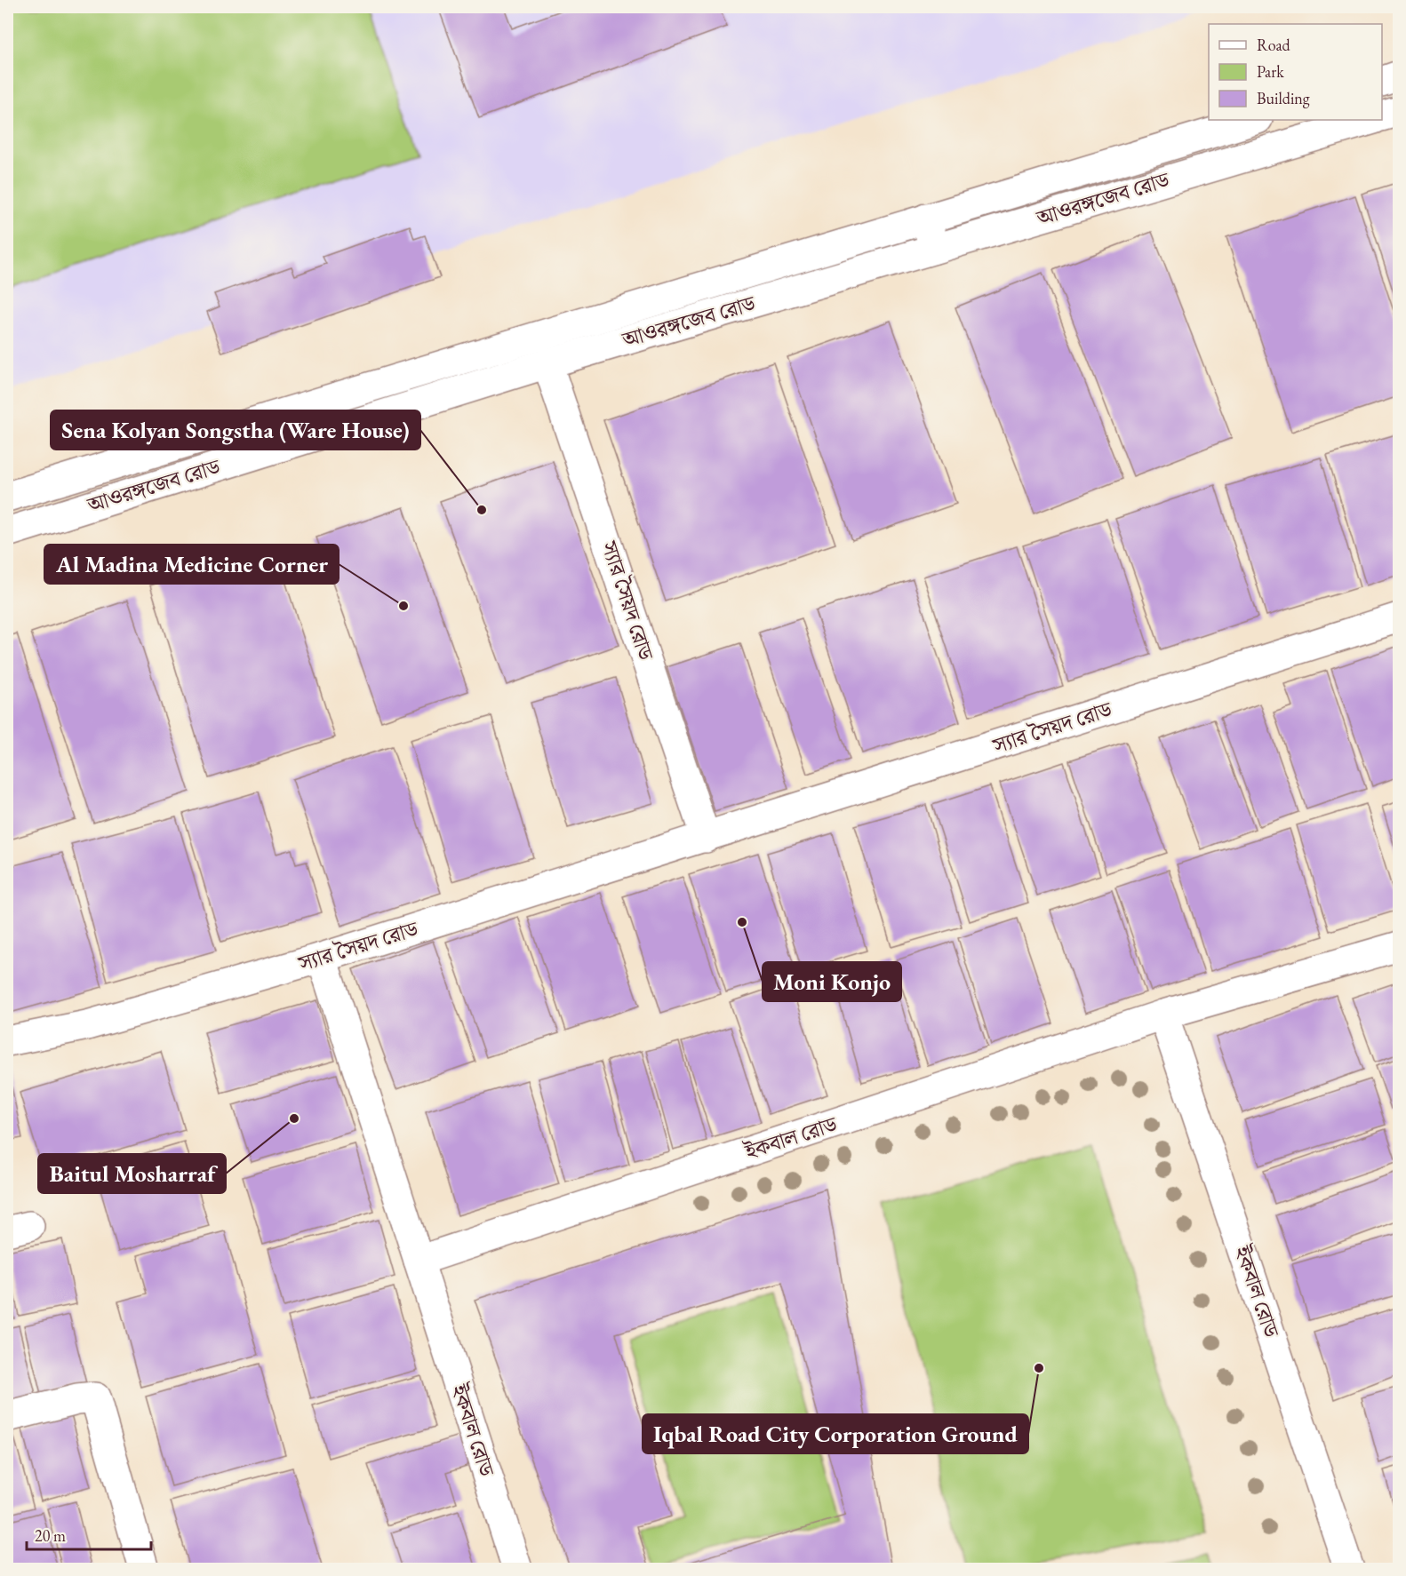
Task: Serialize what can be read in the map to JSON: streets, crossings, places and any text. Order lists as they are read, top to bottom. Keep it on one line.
{"streets":{"street":["আওরঙ্গজেব রোড","স্যার সৈয়দ রোড","ইকবাল রোড"]},"crossings":[["আওরঙ্গজেব রোড","স্যার সৈয়দ রোড"],["স্যার সৈয়দ রোড","ইকবাল রোড"]],"places":["Sena Kolyan Songstha (Ware House)","Al Madina Medicine Corner","Moni Konjo","Baitul Mosharraf","Iqbal Road City Corporation Ground"],"legend":["Road","Park","Building"],"scale_bar":"20 m"}
